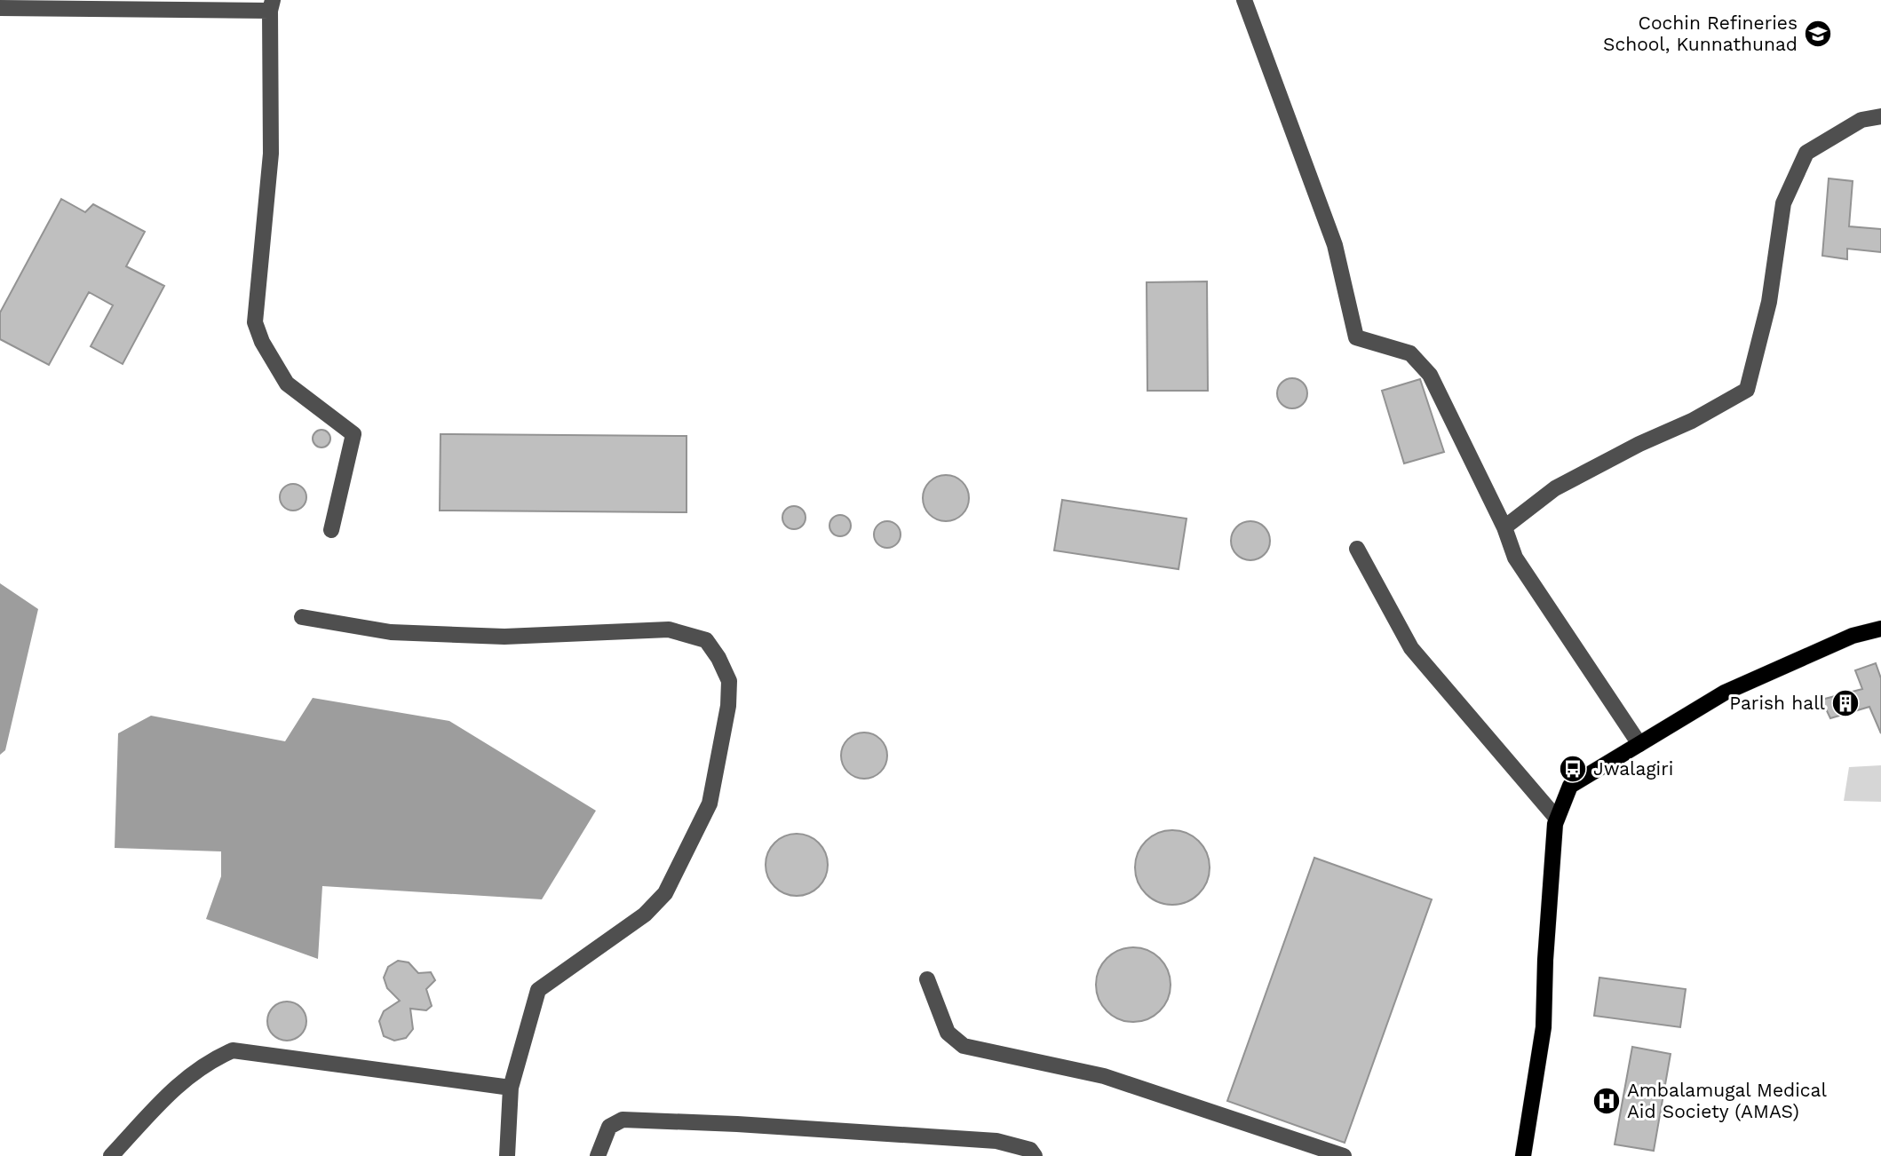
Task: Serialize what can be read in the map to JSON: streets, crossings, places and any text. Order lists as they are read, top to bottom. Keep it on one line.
{"places":{"school or university":["Cochin Refineries School, Kunnathunad"],"building":["Parish hall"],"bus stop":["Jwalagiri"],"hospital":["Ambalamugal Medical Aid Society (AMAS)"]}}
